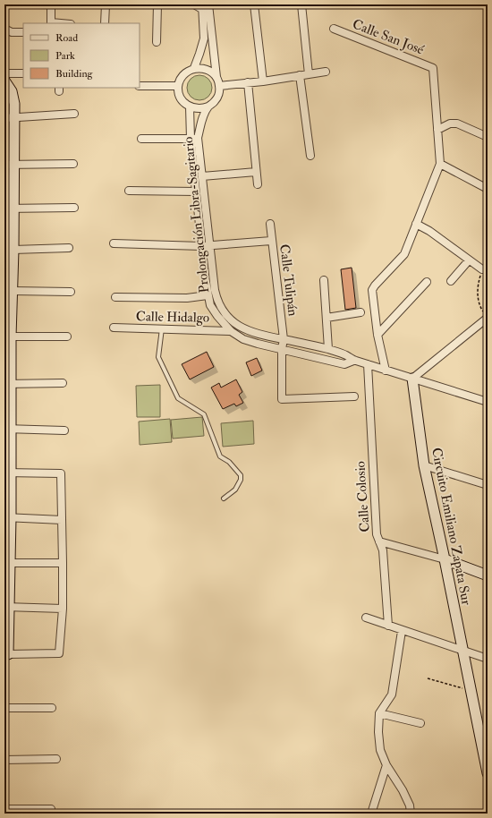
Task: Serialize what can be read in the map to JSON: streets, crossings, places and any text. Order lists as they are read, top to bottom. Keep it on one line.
{"streets":{"street":["Calle San José","Prolongación Libra-Sagitario","Calle Tulipán","Calle Hidalgo","Calle Colosio","Circuito Emiliano Zapata Sur"]},"crossings":[["Prolongación Libra-Sagitario","Calle Tulipán"],["Prolongación Libra-Sagitario","Calle Hidalgo"]],"legend":["Road","Park","Building"]}
